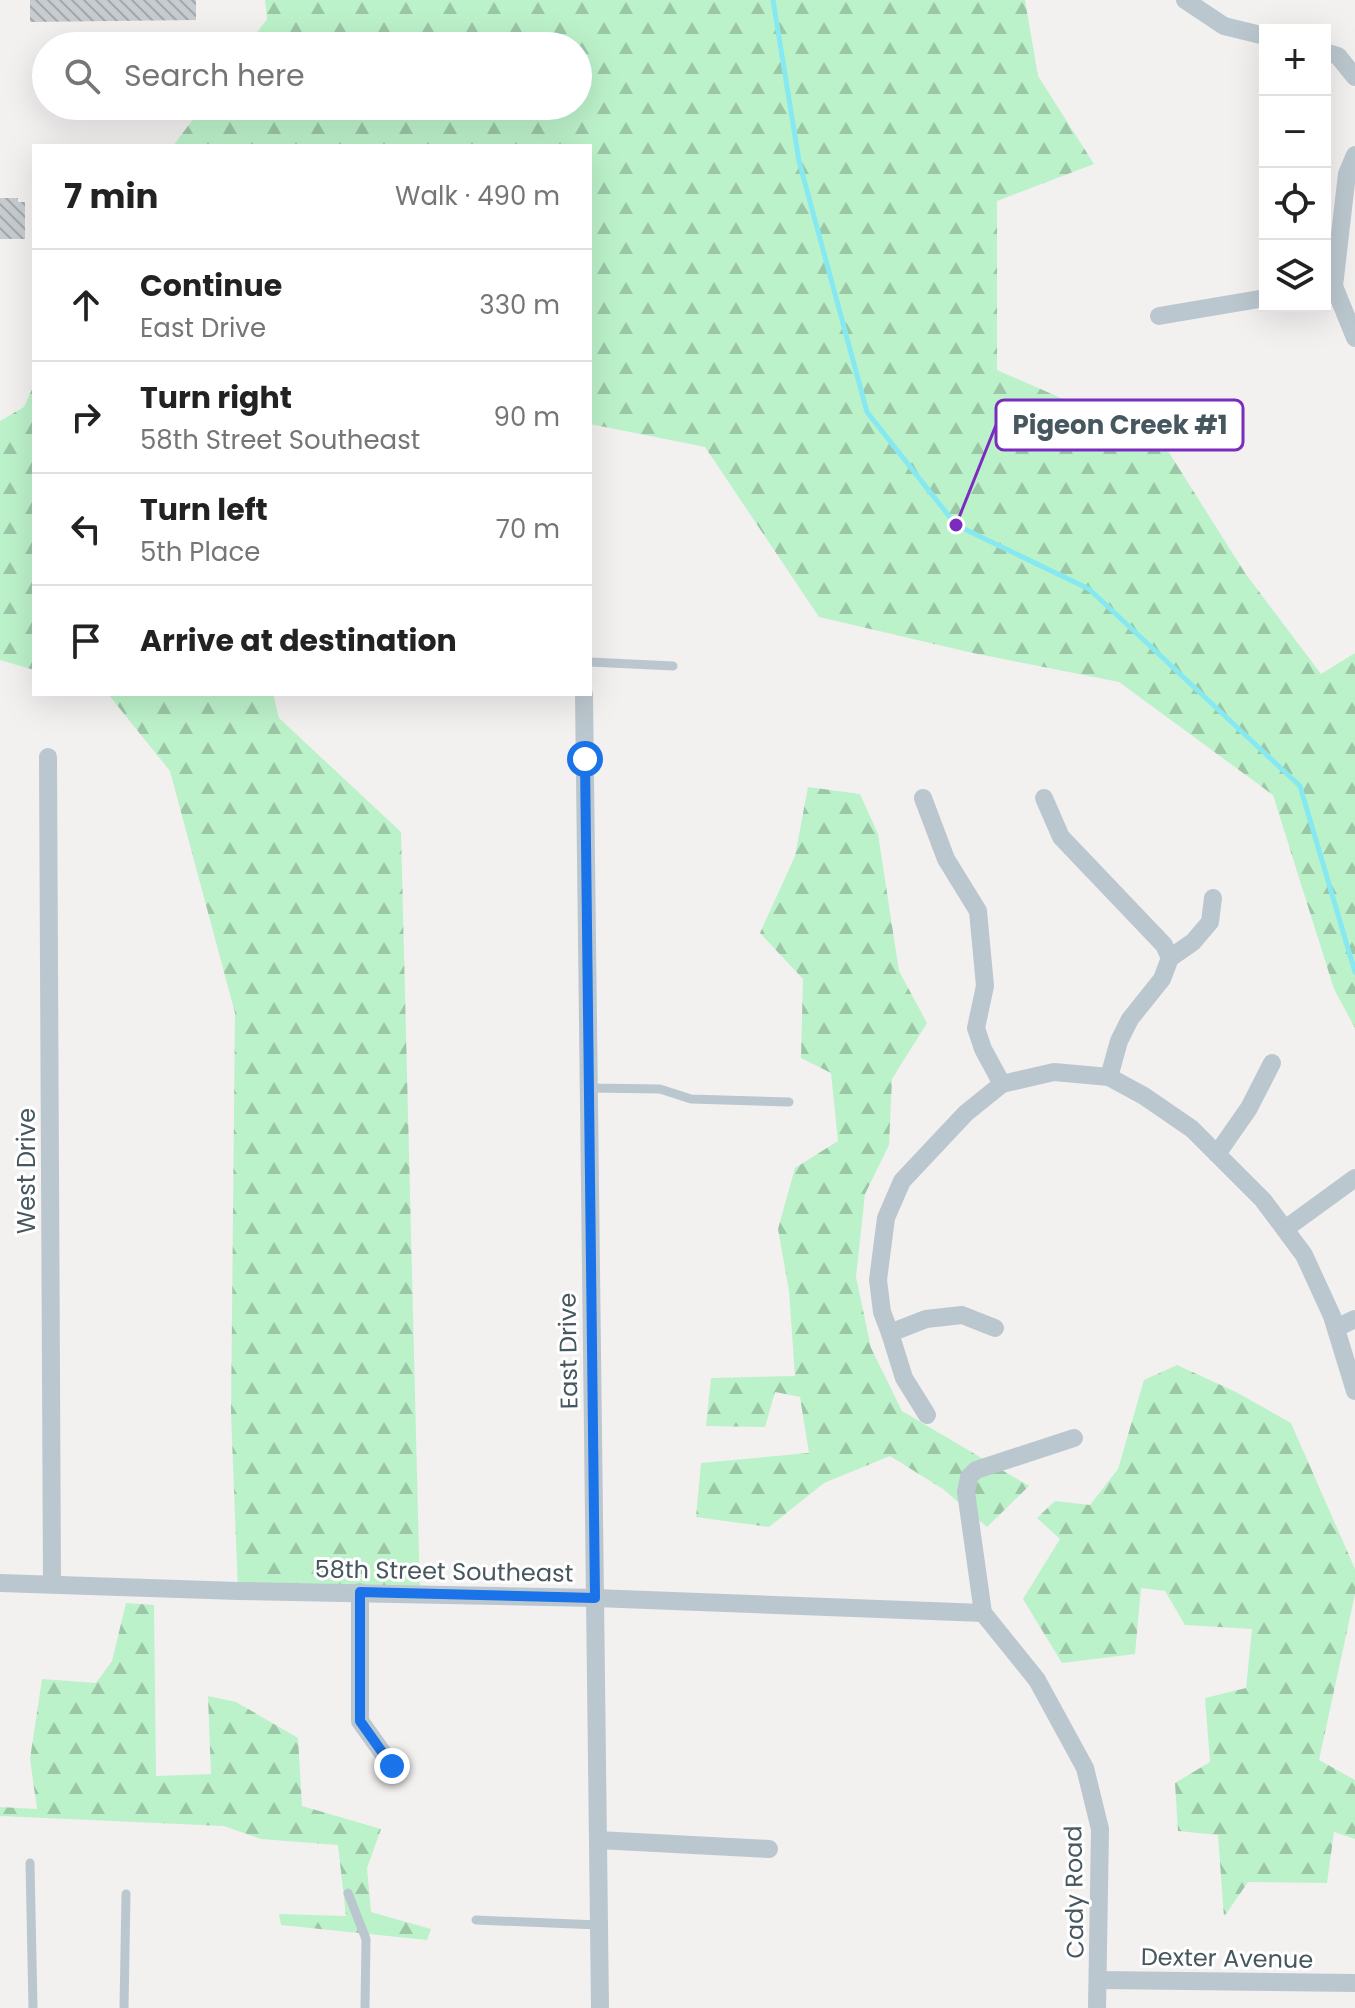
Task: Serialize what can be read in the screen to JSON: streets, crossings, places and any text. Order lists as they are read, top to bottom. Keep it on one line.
{"streets":{"street":["West Drive","East Drive","58th Street Southeast","Cady Road","Dexter Avenue"]},"crossings":[["West Drive","58th Street Southeast"],["East Drive","58th Street Southeast"],["58th Street Southeast","Cady Road"],["Cady Road","Dexter Avenue"]],"places":["Pigeon Creek #1"],"page":{"map_buttons":["+","−"],"search":"Search here","heading":["7 min","Walk · 490 m"],"list":[["Continue","East Drive","330 m"],["Turn right","58th Street Southeast","90 m"],["Turn left","5th Place","70 m"],"Arrive at destination"]}}
